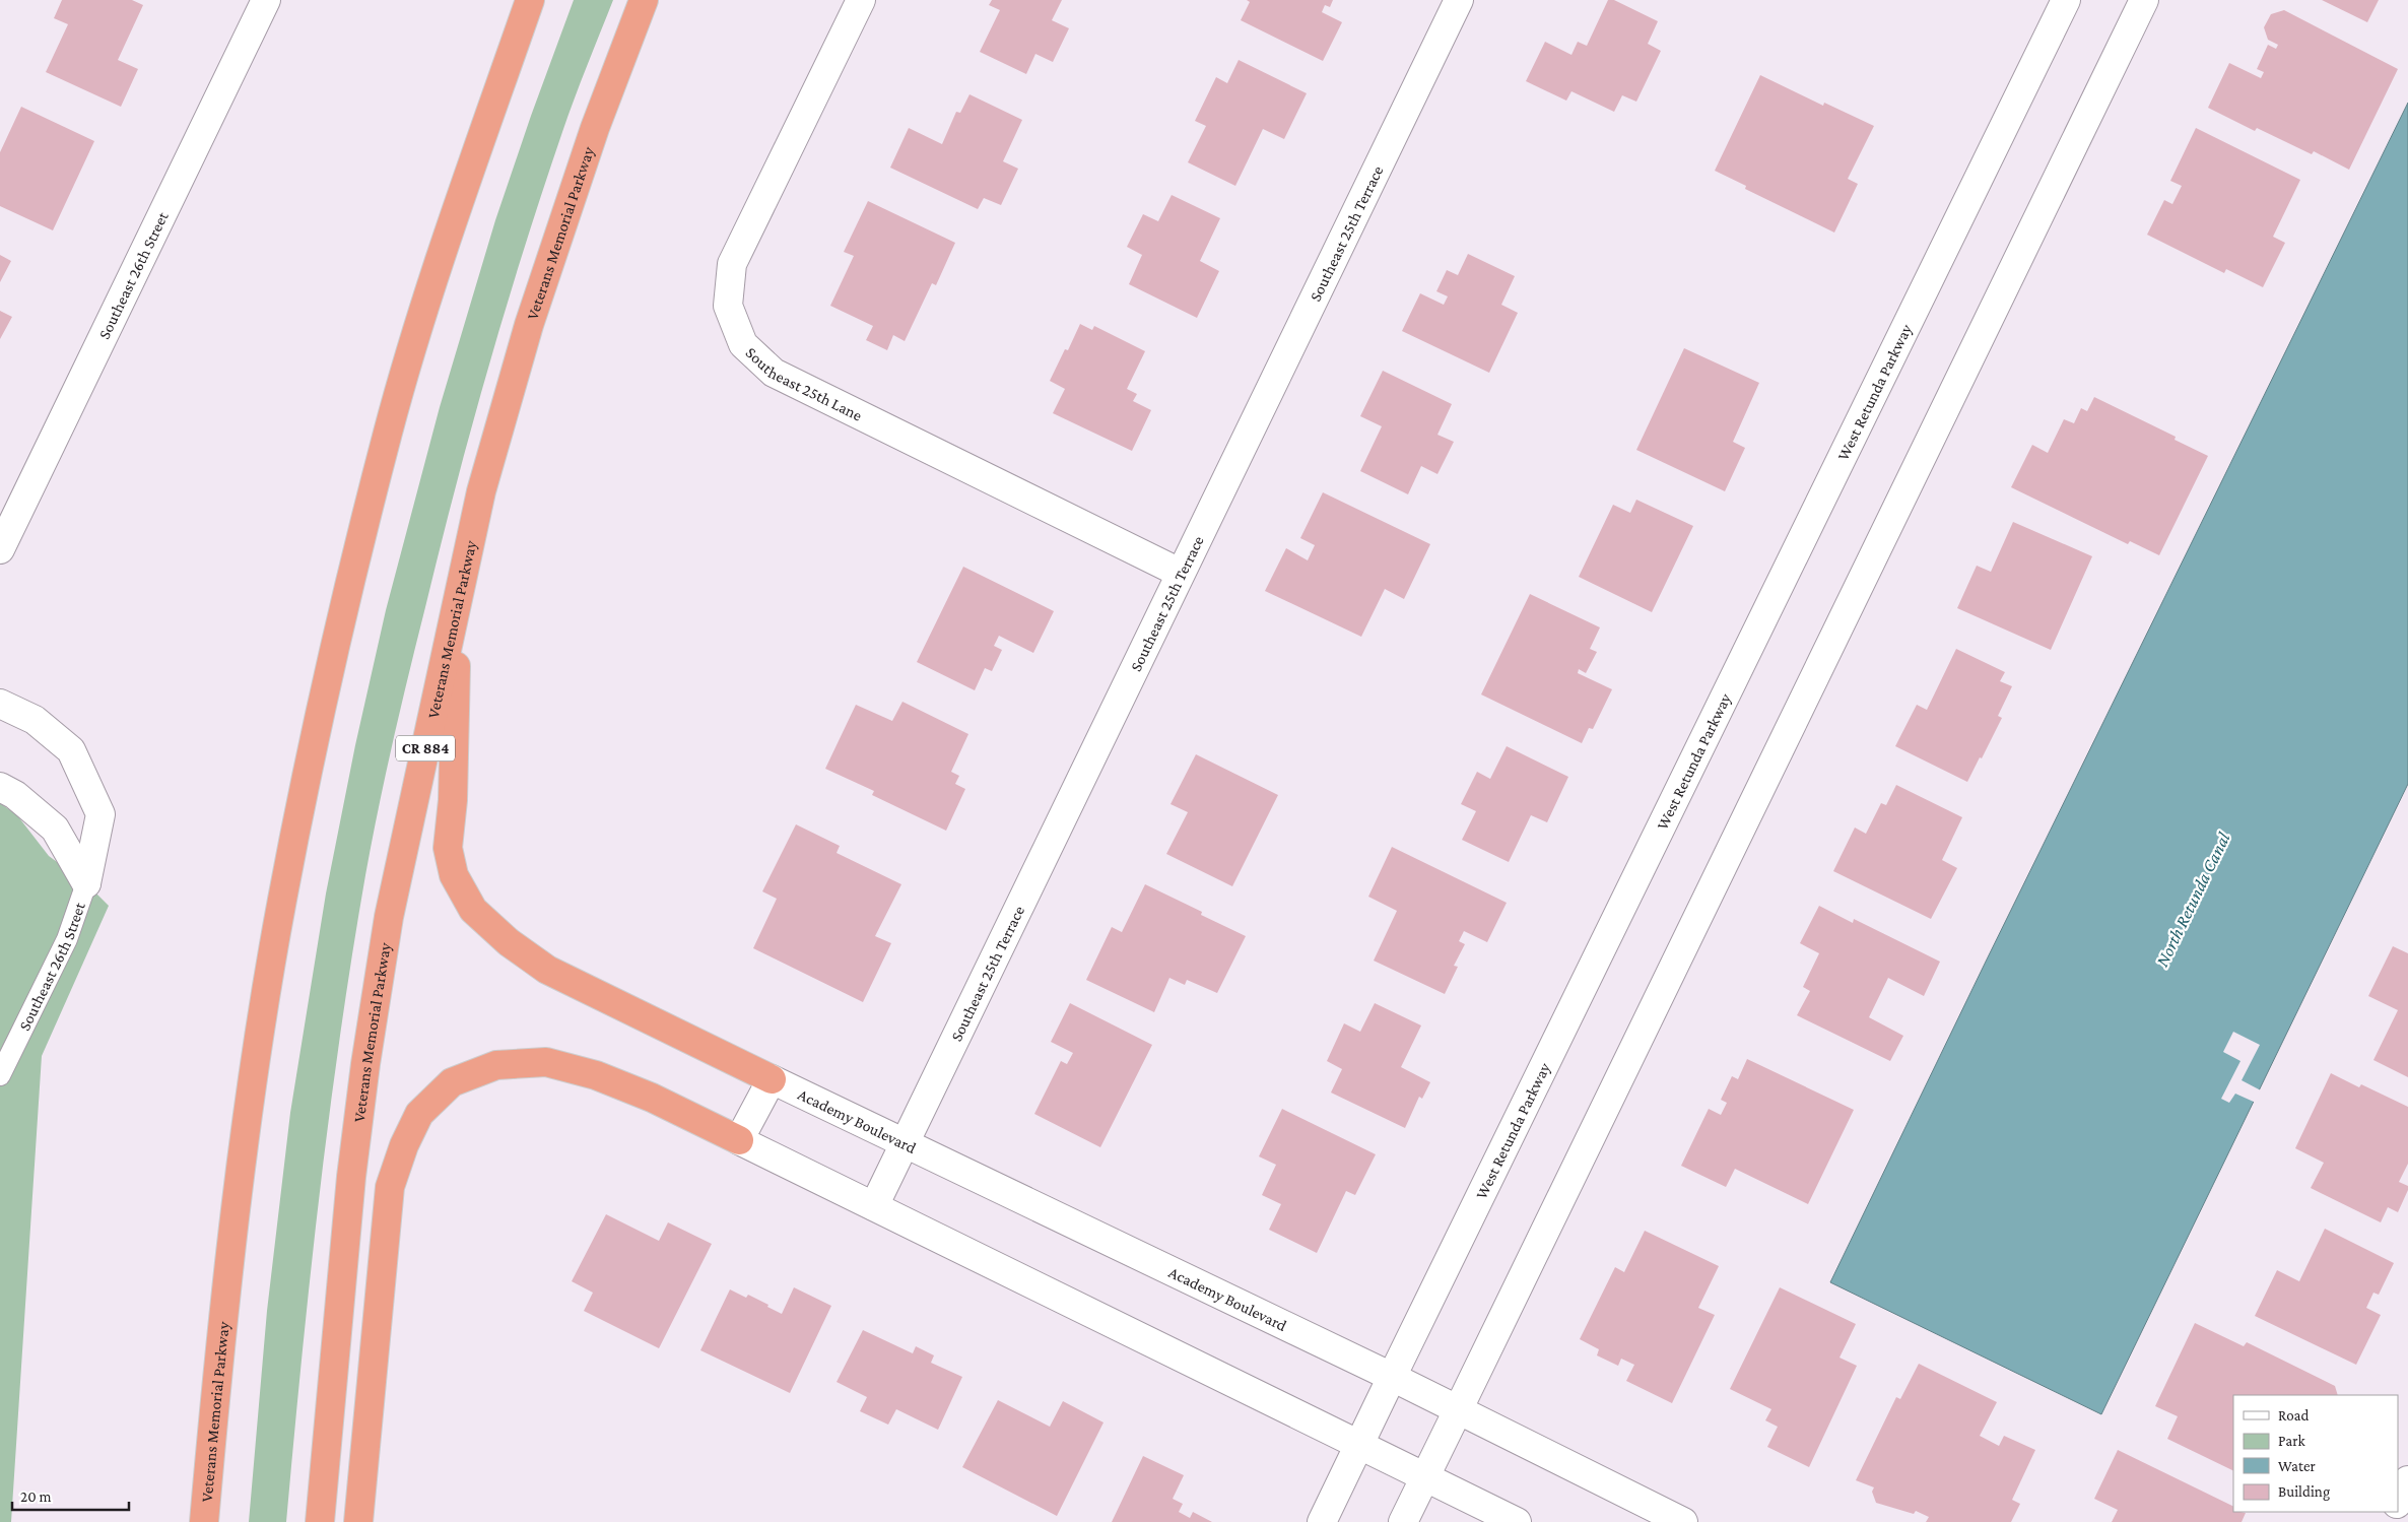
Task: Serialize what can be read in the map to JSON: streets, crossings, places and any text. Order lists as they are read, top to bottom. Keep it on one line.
{"streets":{"highway":["Veterans Memorial Parkway","CR 884"],"street":["Southeast 25th Terrace","Southeast 26th Street","Southeast 25th Lane","West Retunda Parkway","Academy Boulevard"]},"crossings":[["Southeast 25th Terrace","Southeast 25th Lane"],["Southeast 25th Terrace","Academy Boulevard"],["West Retunda Parkway","Academy Boulevard"]],"water":["North Retunda Canal"],"legend":["Road","Park","Water","Building"],"scale_bar":"20 m"}
